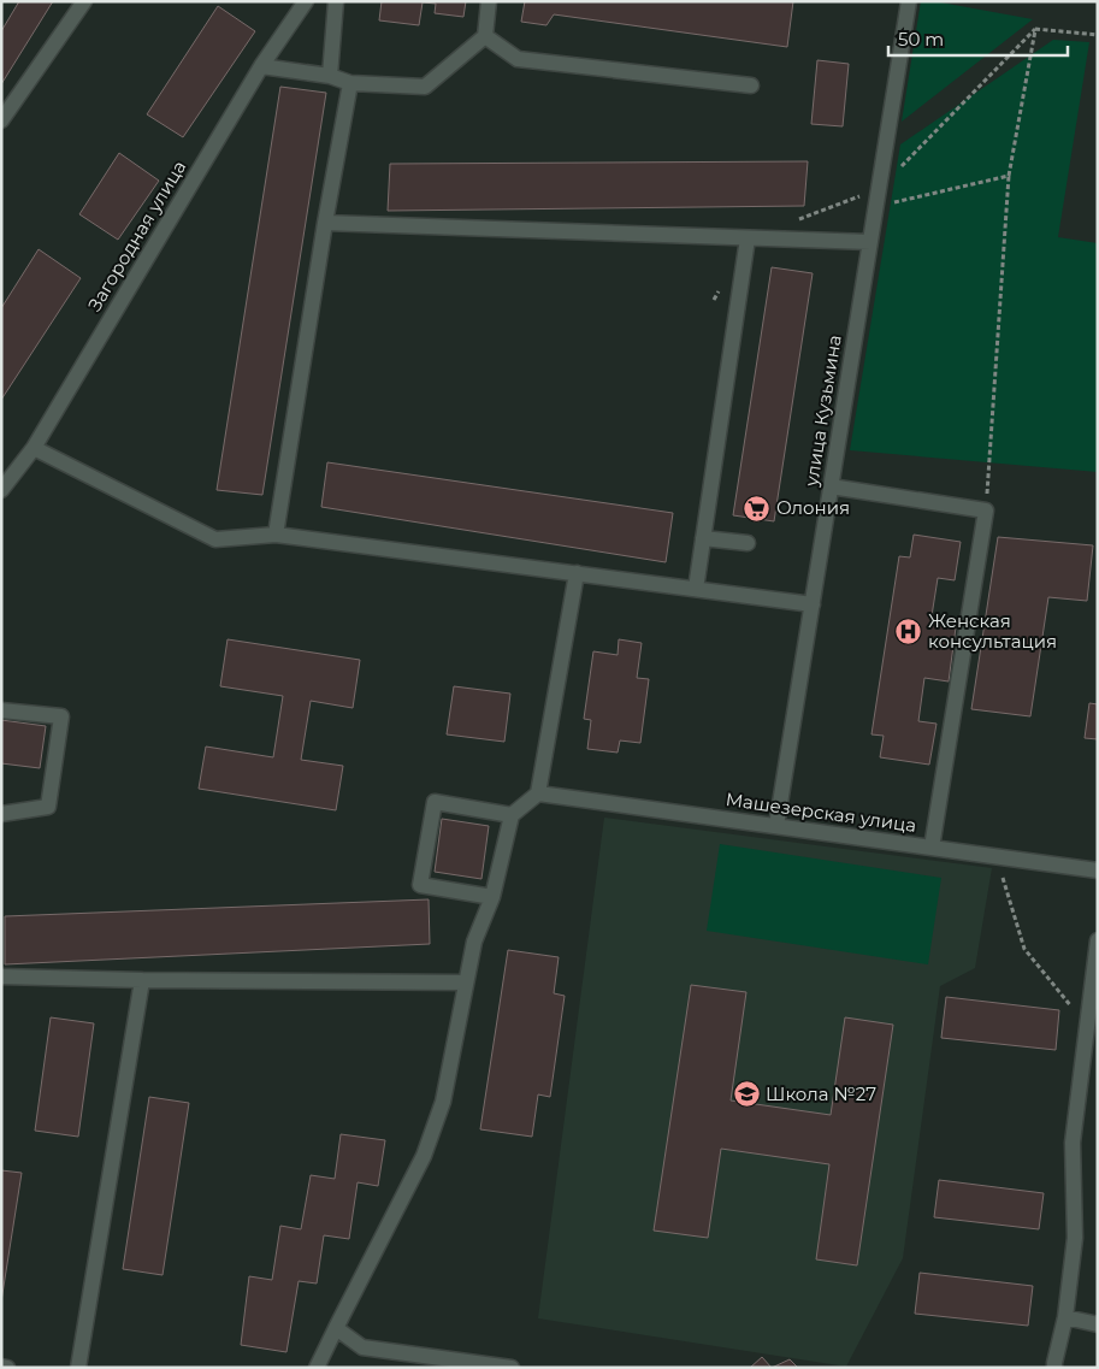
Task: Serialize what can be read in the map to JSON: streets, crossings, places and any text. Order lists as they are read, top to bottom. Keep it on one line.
{"streets":{"street":["Загородная улица","улица Кузьмина","Машезерская улица"]},"crossings":[["улица Кузьмина","Машезерская улица"]],"places":{"supermarket":["Олония"],"hospital":["Женская консультация"],"school or university":["Школа №27"]},"scale_bar":"50 m"}
